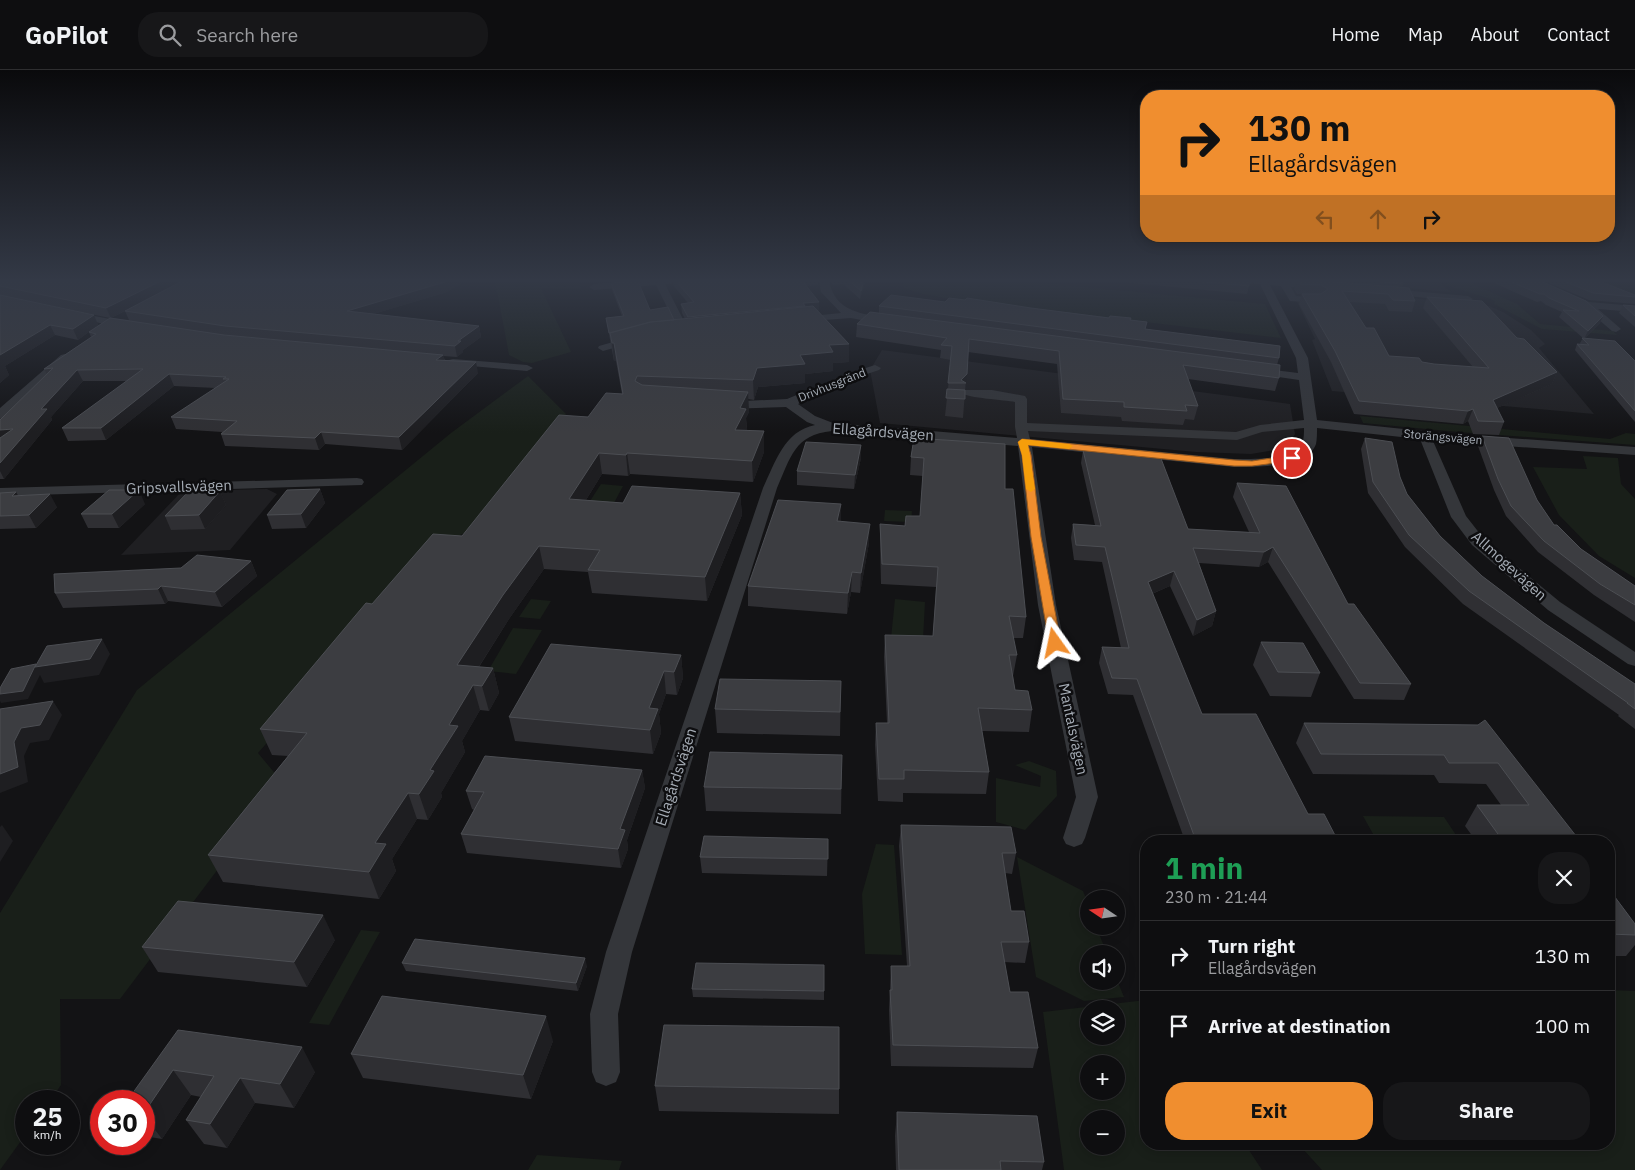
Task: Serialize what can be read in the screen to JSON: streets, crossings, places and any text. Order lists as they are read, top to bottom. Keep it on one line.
{"streets":{"street":["Drivhusgränd","Ellagårdsvägen","Storängsvägen","Gripsvallsvägen","Allmogevägen","Mantalsvägen"]},"crossings":[["Drivhusgränd","Ellagårdsvägen"],["Ellagårdsvägen","Storängsvägen"],["Ellagårdsvägen","Mantalsvägen"],["Storängsvägen","Allmogevägen"],["Storängsvägen","Mantalsvägen"]],"north":"left","page":{"header":"GoPilot","search":"Search here","nav":["Home","Map","About","Contact"],"turn":["130 m","Ellagårdsvägen"],"heading":["1 min","230 m · 21:44"],"map_buttons":["+","−"],"list":[{"name":"Turn right","note":"Ellagårdsvägen","value":"130 m"},{"name":"Arrive at destination","value":"100 m"}],"buttons":["Exit","Share"],"speed":"25 km/h","limit":"30"}}
